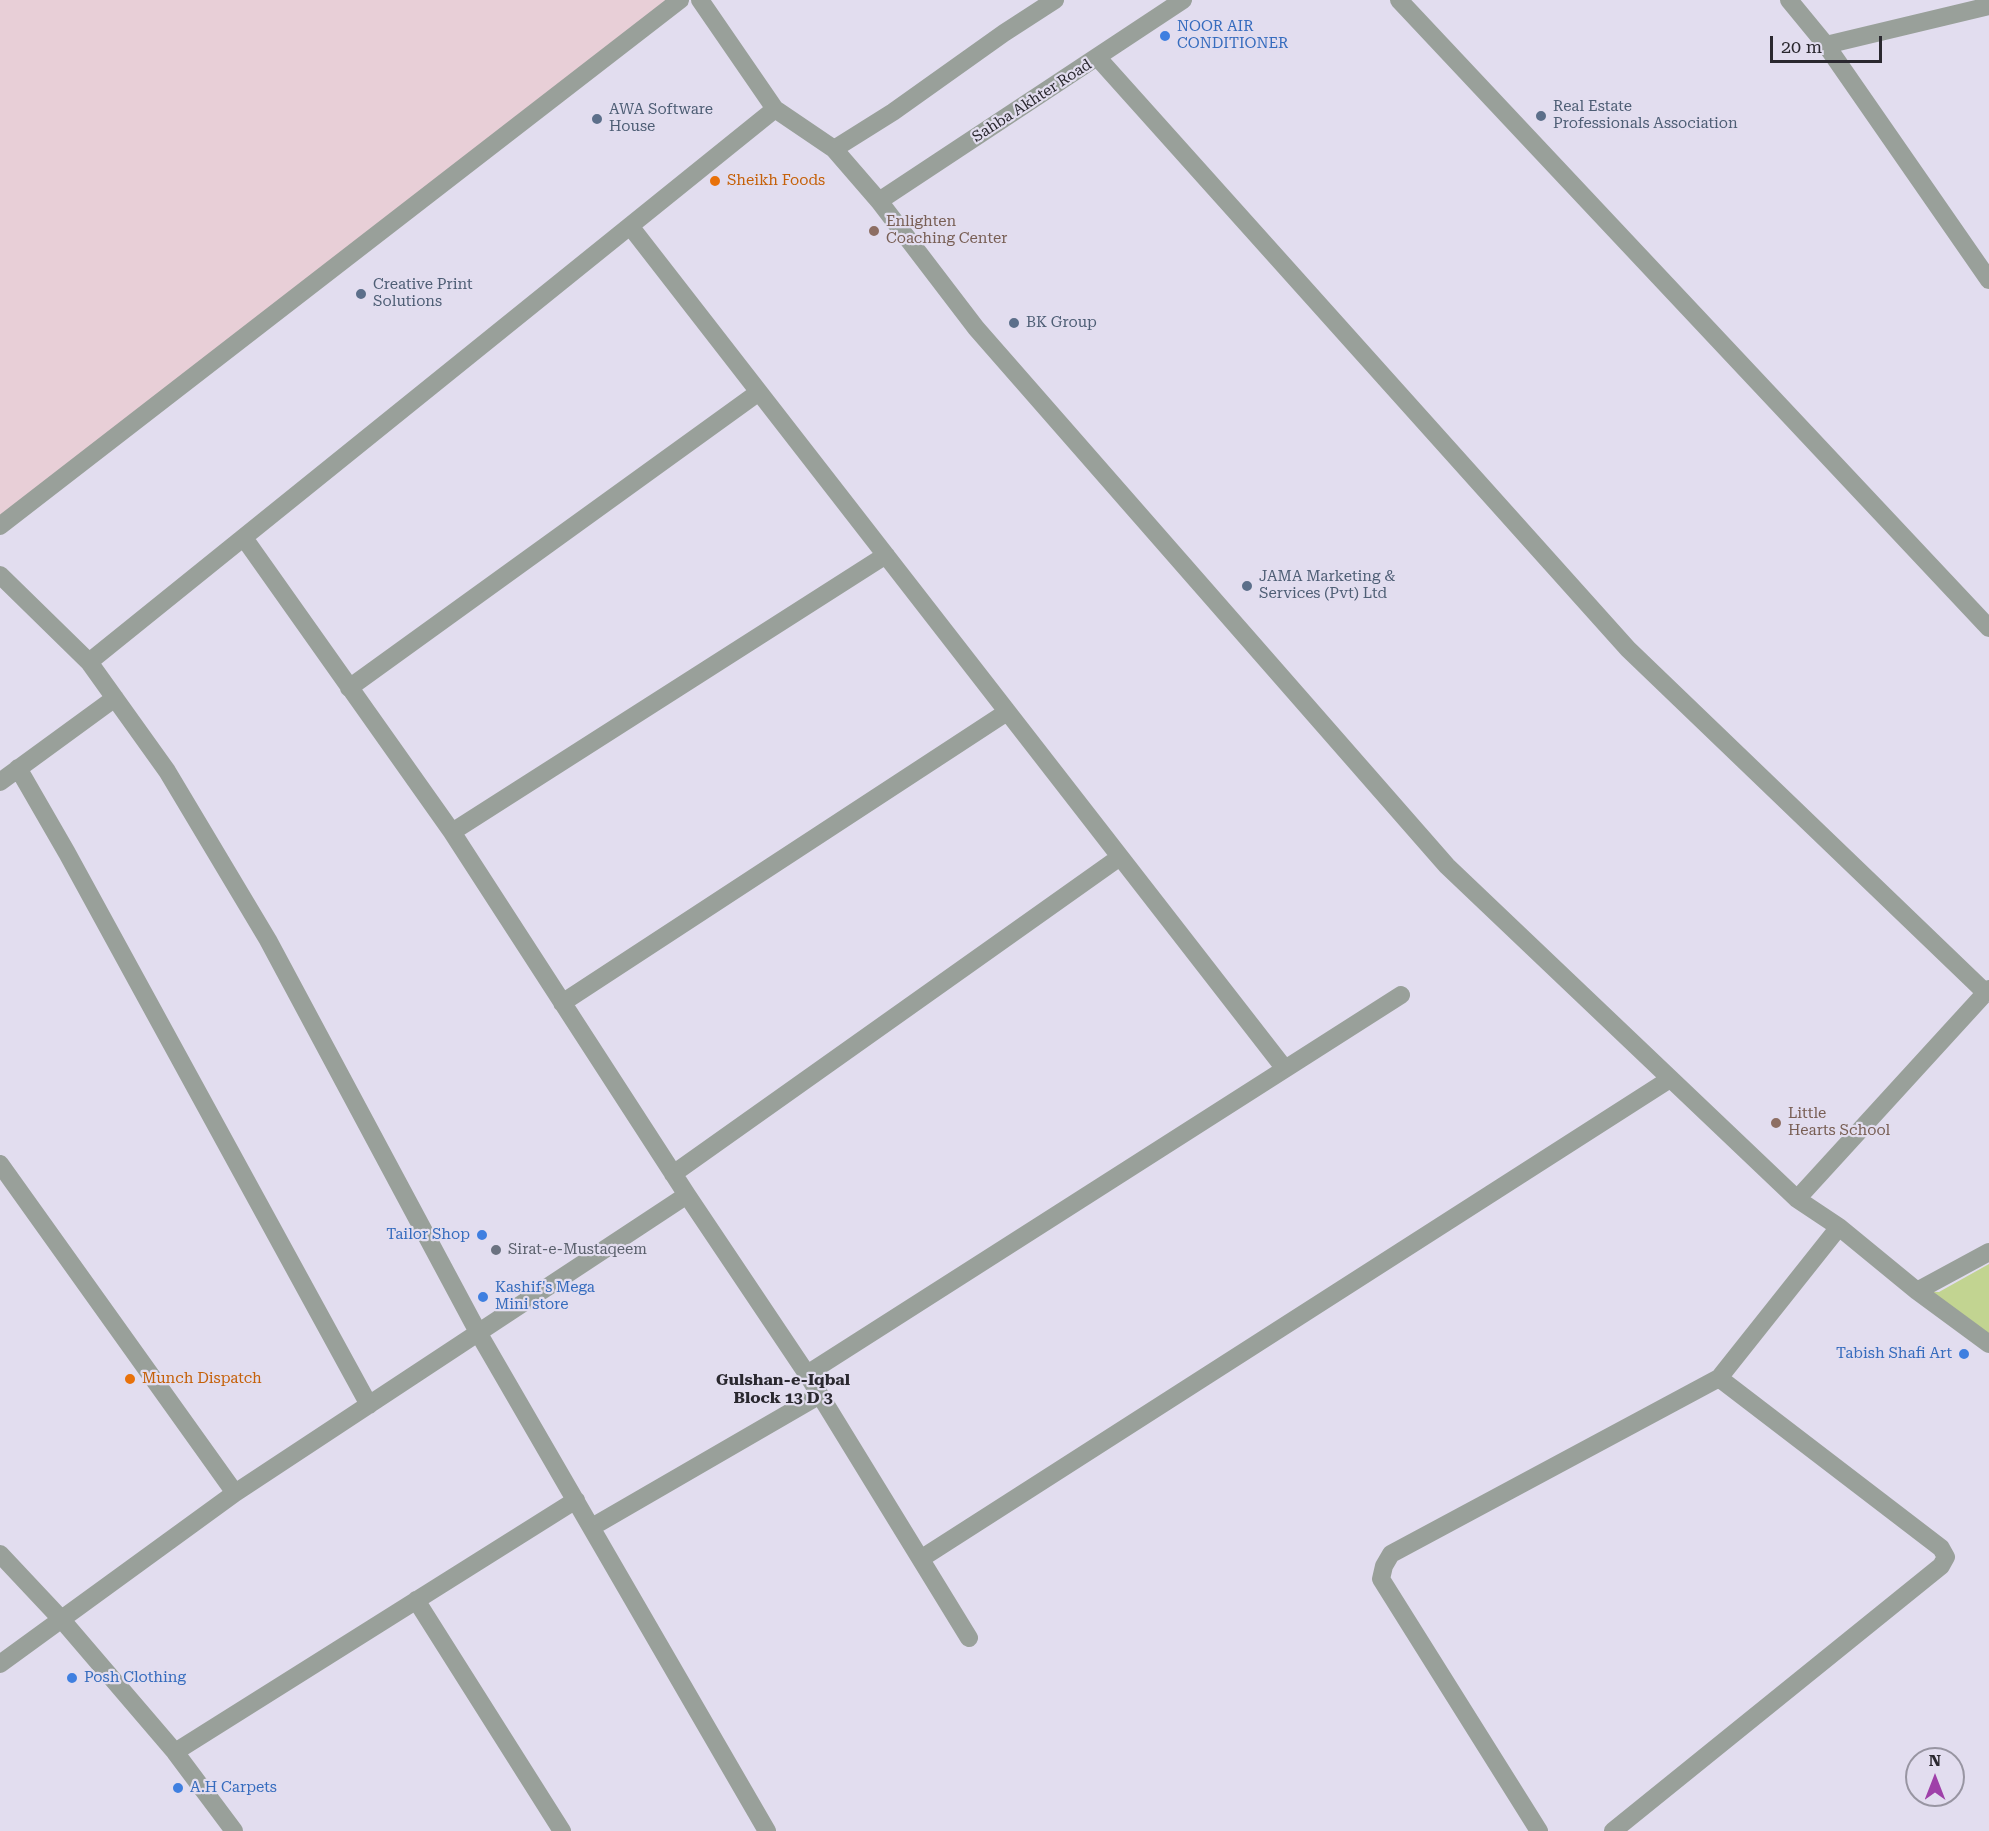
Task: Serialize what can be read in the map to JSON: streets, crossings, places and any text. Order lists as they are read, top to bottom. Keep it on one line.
{"streets":{"street":["Sahba Akhter Road"]},"districts":["Gulshan-e-Iqbal Block 13 D 3"],"places":["NOOR AIR CONDITIONER","Real Estate Professionals Association","AWA Software House","Sheikh Foods","Enlighten Coaching Center","Creative Print Solutions","BK Group","JAMA Marketing & Services (Pvt) Ltd","Little Hearts School","Tailor Shop","Sirat-e-Mustaqeem","Kashif's Mega Mini store","Tabish Shafi Art","Munch Dispatch","Posh Clothing","A.H Carpets"],"scale_bar":"20 m","north":"top"}
